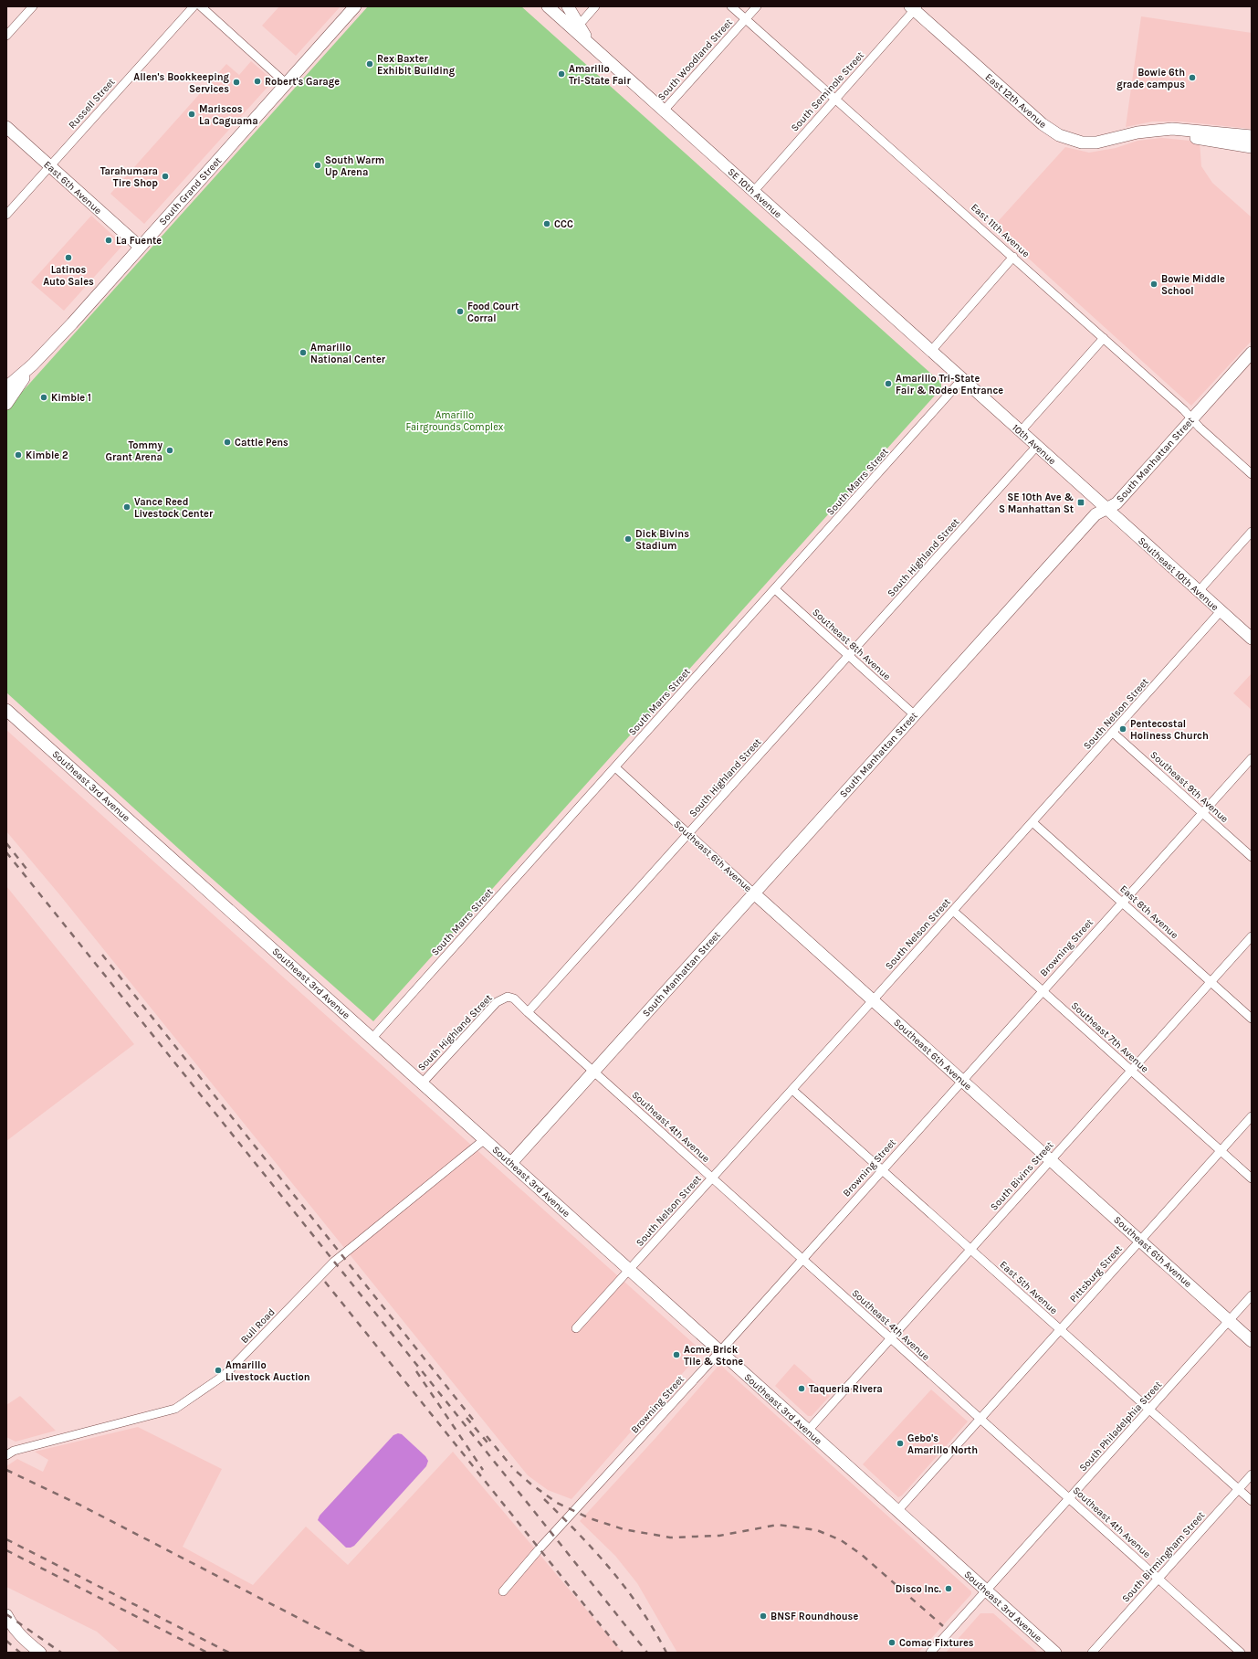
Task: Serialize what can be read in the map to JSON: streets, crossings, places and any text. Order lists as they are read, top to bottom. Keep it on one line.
{"streets":{"main road":["East 12th Avenue","East 6th Avenue","South Grand Street","SE 10th Avenue","10th Avenue","South Manhattan Street","Southeast 10th Avenue","Southeast 3rd Avenue","Southeast 6th Avenue"],"street":["South Woodland Street","South Seminole Street","Russell Street","East 11th Avenue","South Marrs Street","South Highland Street","Southeast 8th Avenue","South Nelson Street","Southeast 9th Avenue","East 8th Avenue","Browning Street","Southeast 7th Avenue","Southeast 4th Avenue","South Bivins Street","Pittsburg Street","East 5th Avenue","Bull Road","South Philadelphia Street","South Birmingham Street"]},"crossings":[["South Woodland Street","SE 10th Avenue"],["South Woodland Street","East 11th Avenue"],["South Seminole Street","East 12th Avenue"],["South Seminole Street","SE 10th Avenue"],["South Seminole Street","East 11th Avenue"],["Russell Street","East 6th Avenue"],["East 6th Avenue","South Grand Street"],["SE 10th Avenue","10th Avenue"],["SE 10th Avenue","South Marrs Street"],["East 11th Avenue","South Manhattan Street"],["10th Avenue","South Manhattan Street"],["10th Avenue","South Marrs Street"],["10th Avenue","South Highland Street"],["10th Avenue","Southeast 10th Avenue"],["South Manhattan Street","Southeast 10th Avenue"],["South Manhattan Street","Southeast 8th Avenue"],["South Manhattan Street","Southeast 3rd Avenue"],["South Manhattan Street","Southeast 6th Avenue"],["South Manhattan Street","Southeast 4th Avenue"],["South Marrs Street","Southeast 8th Avenue"],["South Marrs Street","Southeast 3rd Avenue"],["South Marrs Street","Southeast 6th Avenue"],["South Highland Street","Southeast 8th Avenue"],["South Highland Street","Southeast 3rd Avenue"],["South Highland Street","Southeast 6th Avenue"],["South Highland Street","Southeast 4th Avenue"],["Southeast 10th Avenue","South Nelson Street"],["South Nelson Street","Southeast 3rd Avenue"],["South Nelson Street","Southeast 9th Avenue"],["South Nelson Street","Southeast 6th Avenue"],["South Nelson Street","East 8th Avenue"],["South Nelson Street","Southeast 7th Avenue"],["South Nelson Street","Southeast 4th Avenue"],["South Nelson Street","East 5th Avenue"],["Southeast 3rd Avenue","Browning Street"],["Southeast 3rd Avenue","South Bivins Street"],["Southeast 3rd Avenue","Pittsburg Street"],["Southeast 3rd Avenue","Bull Road"],["Southeast 3rd Avenue","South Philadelphia Street"],["Southeast 9th Avenue","Browning Street"],["Southeast 6th Avenue","Browning Street"],["Southeast 6th Avenue","South Bivins Street"],["Southeast 6th Avenue","Pittsburg Street"],["Southeast 6th Avenue","South Philadelphia Street"],["East 8th Avenue","Browning Street"],["East 8th Avenue","South Bivins Street"],["Browning Street","Southeast 7th Avenue"],["Browning Street","Southeast 4th Avenue"],["Browning Street","East 5th Avenue"],["Southeast 7th Avenue","South Bivins Street"],["Southeast 7th Avenue","Pittsburg Street"],["Southeast 4th Avenue","South Bivins Street"],["Southeast 4th Avenue","Pittsburg Street"],["Southeast 4th Avenue","South Philadelphia Street"],["Southeast 4th Avenue","South Birmingham Street"],["South Bivins Street","East 5th Avenue"],["Pittsburg Street","East 5th Avenue"],["East 5th Avenue","South Philadelphia Street"],["East 5th Avenue","South Birmingham Street"]],"parks":["Amarillo Fairgrounds Complex"],"places":{"other":["Rex Baxter Exhibit Building","Amarillo Tri-State Fair","Bowie 6th grade campus","Robert's Garage","Allen's Bookkeeping Services","Mariscos La Caguama","South Warm Up Arena","Tarahumara Tire Shop","CCC","La Fuente","Latinos Auto Sales","Bowie Middle School","Food Court Corral","Amarillo National Center","Amarillo Tri-State Fair & Rodeo Entrance","Kimble 1","Cattle Pens","Tommy Grant Arena","Kimble 2","Vance Reed Livestock Center","Dick Bivins Stadium","Pentecostal Holiness Church","Acme Brick Tile & Stone","Amarillo Livestock Auction","Taqueria Rivera","Gebo's Amarillo North","Disco Inc.","BNSF Roundhouse","Comac Fixtures"],"transit":["SE 10th Ave & S Manhattan St"]}}
